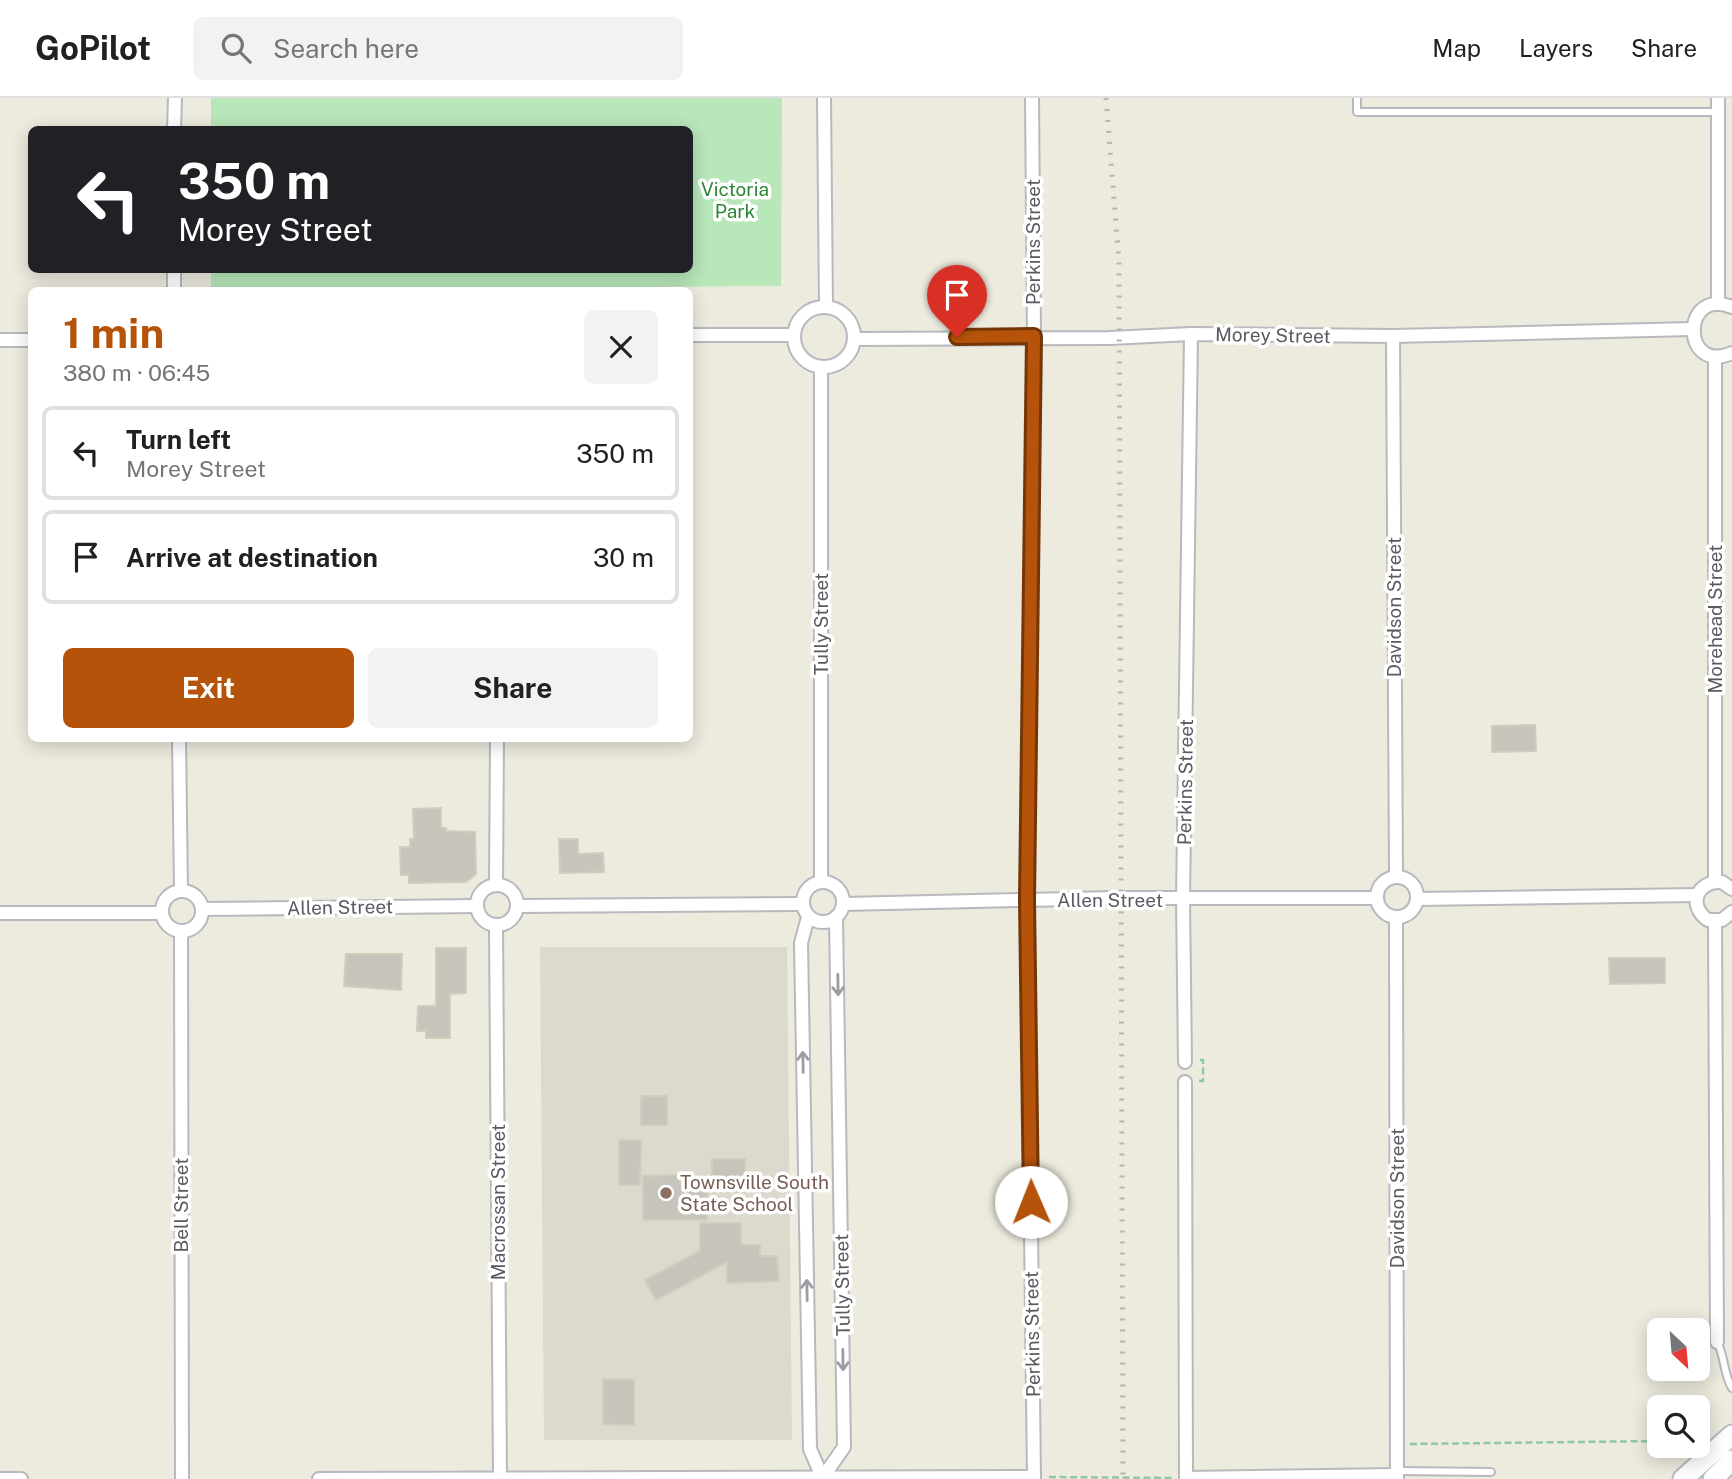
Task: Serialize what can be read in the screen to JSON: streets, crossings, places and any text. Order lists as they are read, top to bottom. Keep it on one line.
{"streets":{"street":["Perkins Street","Morey Street","Davidson Street","Morehead Street","Tully Street","Allen Street","Macrossan Street","Bell Street"]},"crossings":[["Perkins Street","Morey Street"],["Perkins Street","Allen Street"],["Morey Street","Davidson Street"],["Morey Street","Tully Street"],["Davidson Street","Allen Street"],["Tully Street","Allen Street"],["Allen Street","Macrossan Street"],["Allen Street","Bell Street"]],"parks":["Victoria Park"],"places":["Townsville South State School"],"north":"bottom right","page":{"header":"GoPilot","search":"Search here","nav":["Map","Layers","Share"],"turn":["350 m","Morey Street"],"heading":["1 min","380 m · 06:45"],"list":[{"name":"Turn left","note":"Morey Street","value":"350 m"},{"name":"Arrive at destination","value":"30 m"}],"buttons":["Exit","Share"]}}
